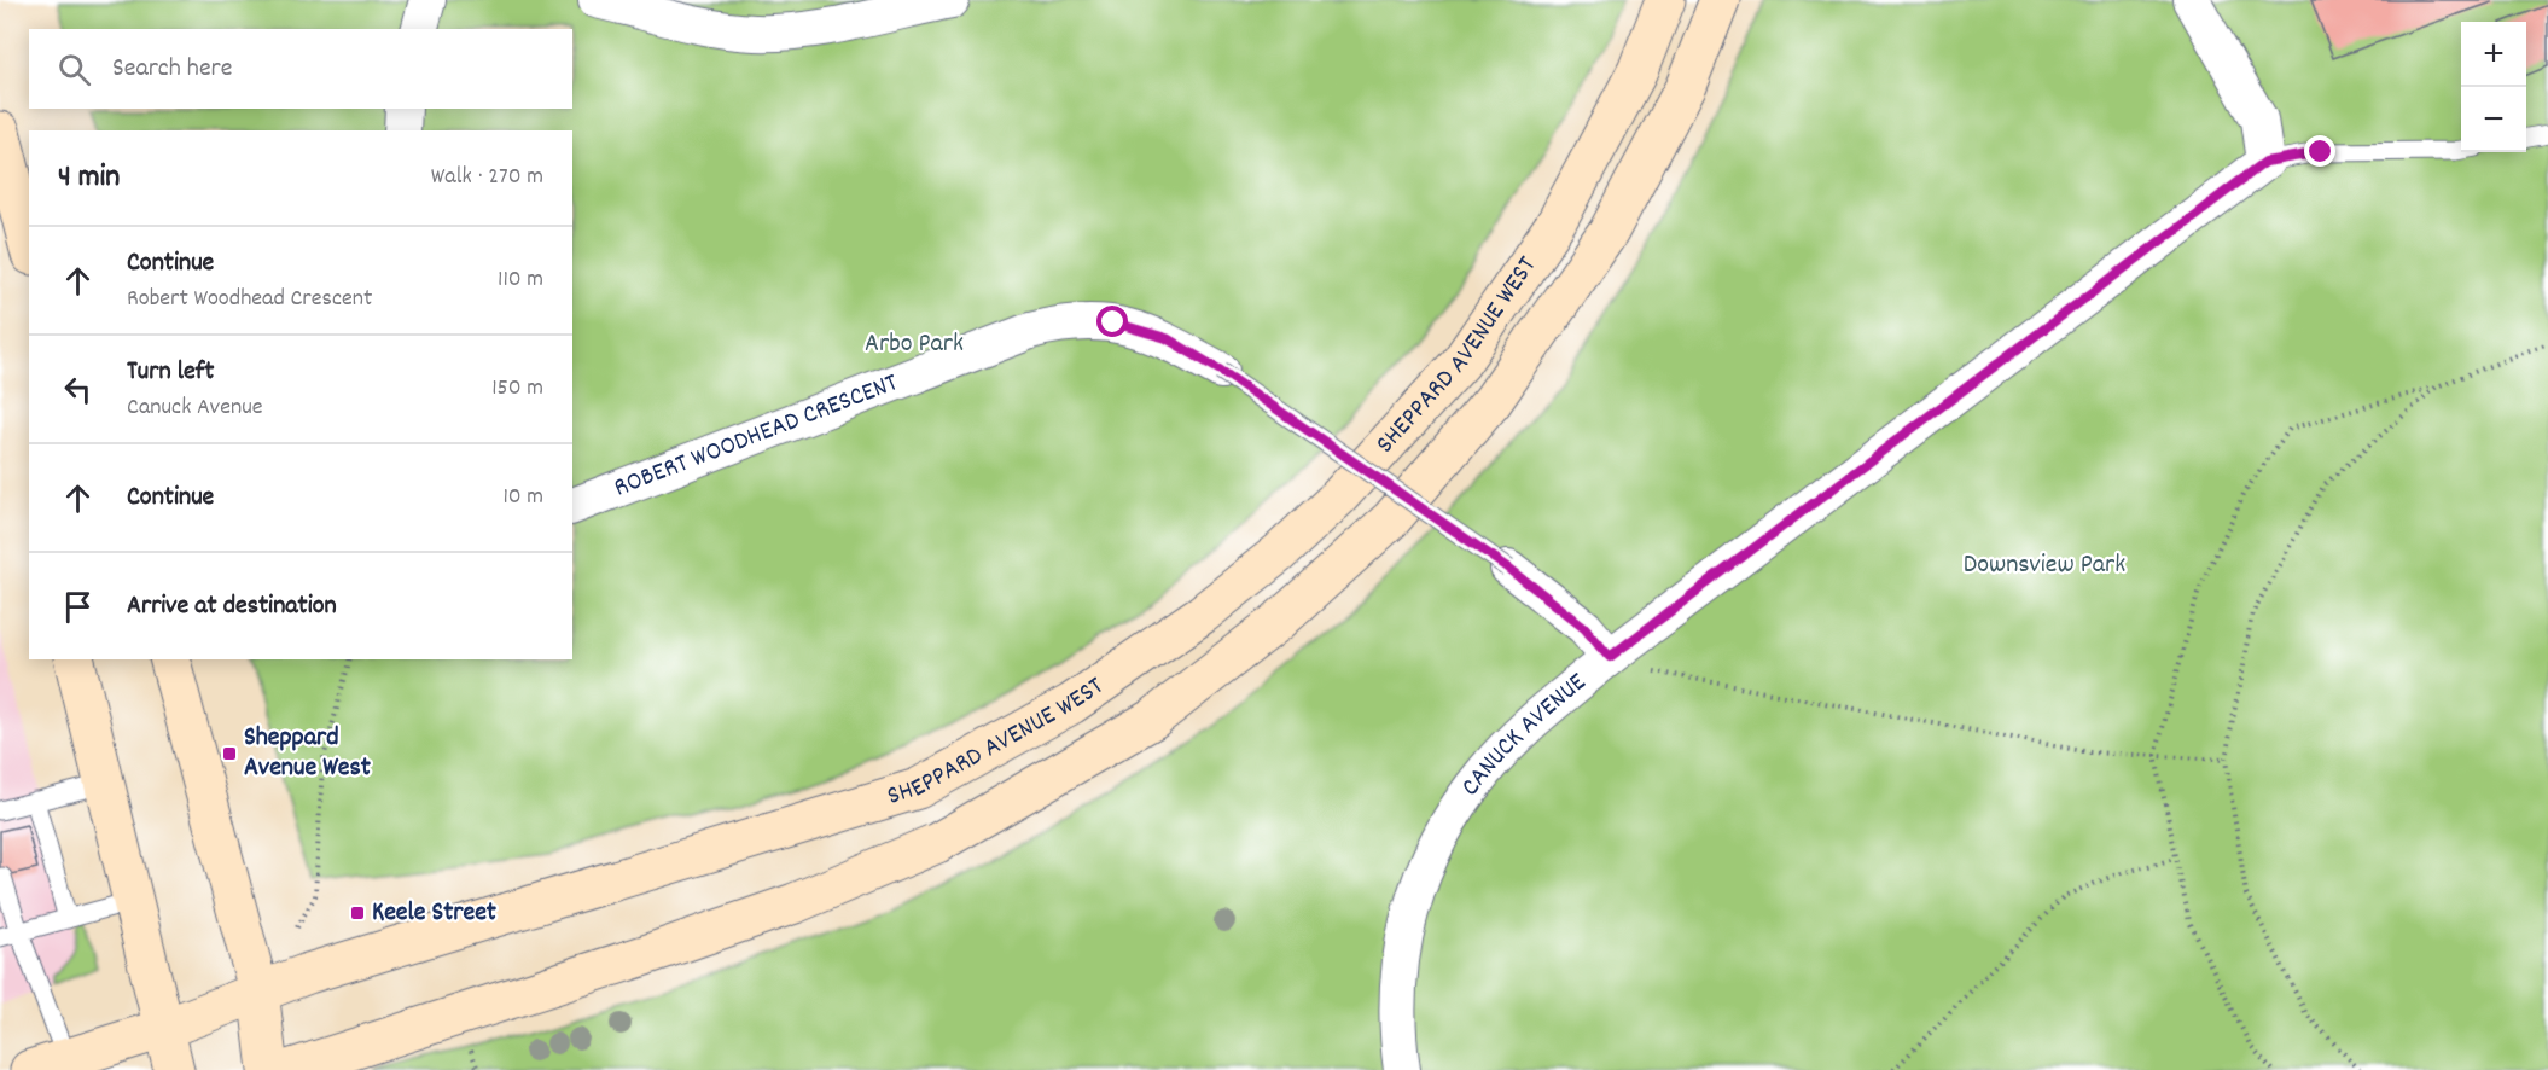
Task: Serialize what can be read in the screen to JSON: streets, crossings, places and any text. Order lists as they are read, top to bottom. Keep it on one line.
{"streets":{"main road":["SHEPPARD AVENUE WEST"],"street":["ROBERT WOODHEAD CRESCENT","CANUCK AVENUE"]},"crossings":[["ROBERT WOODHEAD CRESCENT","CANUCK AVENUE"]],"parks":["Arbo Park","Downsview Park"],"places":{"transit":["Sheppard Avenue West","Keele Street"]},"page":{"map_buttons":["+","−"],"search":"Search here","heading":["4 min","Walk · 270 m"],"list":[["Continue","Robert Woodhead Crescent","110 m"],["Turn left","Canuck Avenue","150 m"],["Continue","10 m"],"Arrive at destination"]}}
